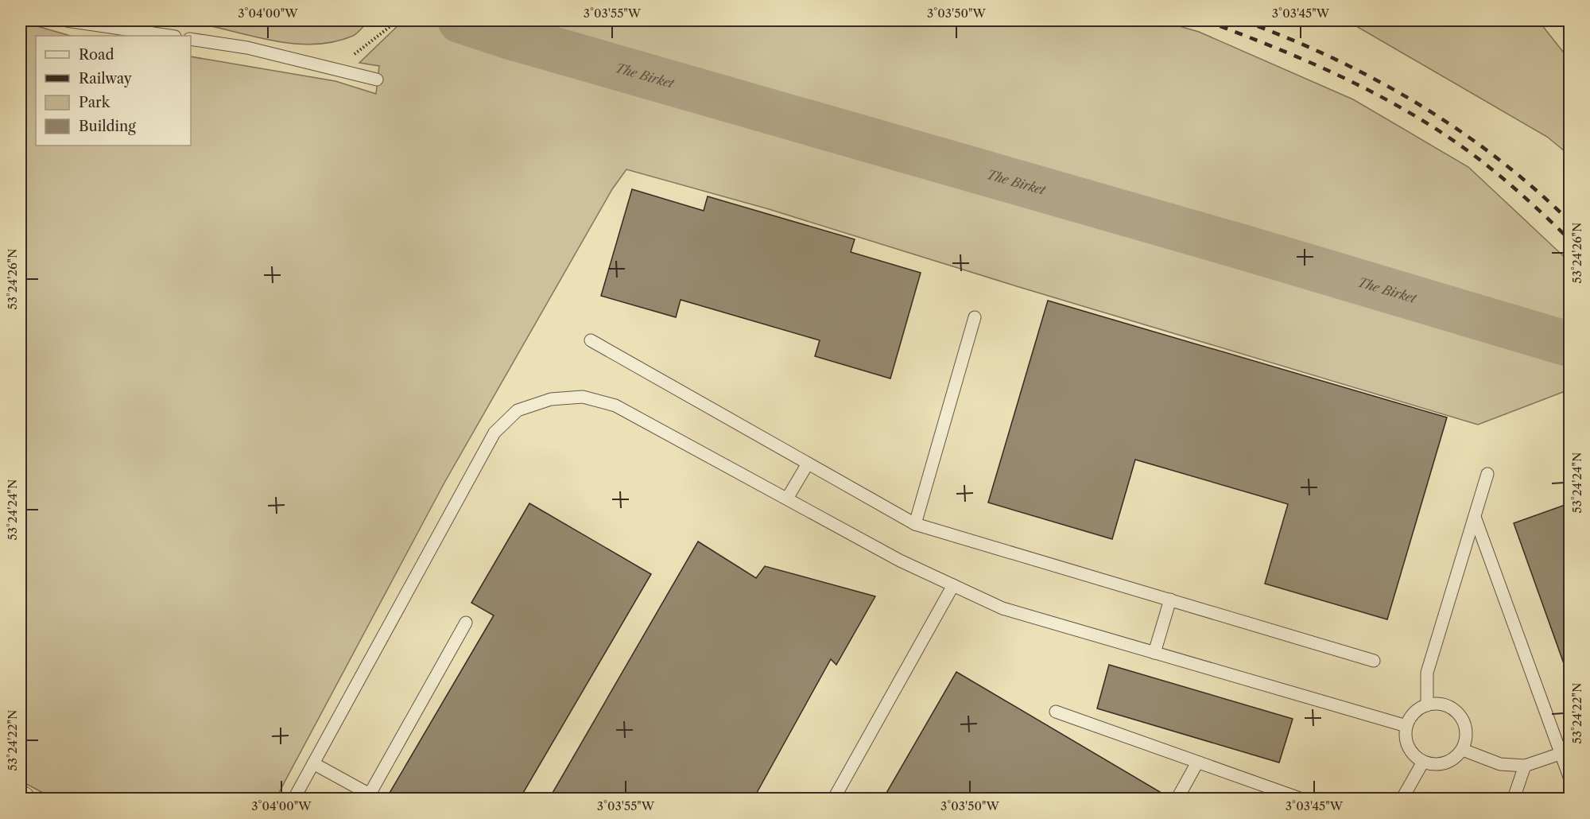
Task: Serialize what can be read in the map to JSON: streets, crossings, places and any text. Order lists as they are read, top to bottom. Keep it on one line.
{"water":["The Birket"],"legend":["Road","Railway","Park","Building"],"coordinates":["3°04'00\"W","3°03'55\"W","3°03'50\"W","3°03'45\"W","53°24'26\"N","53°24'24\"N","53°24'22\"N"]}
